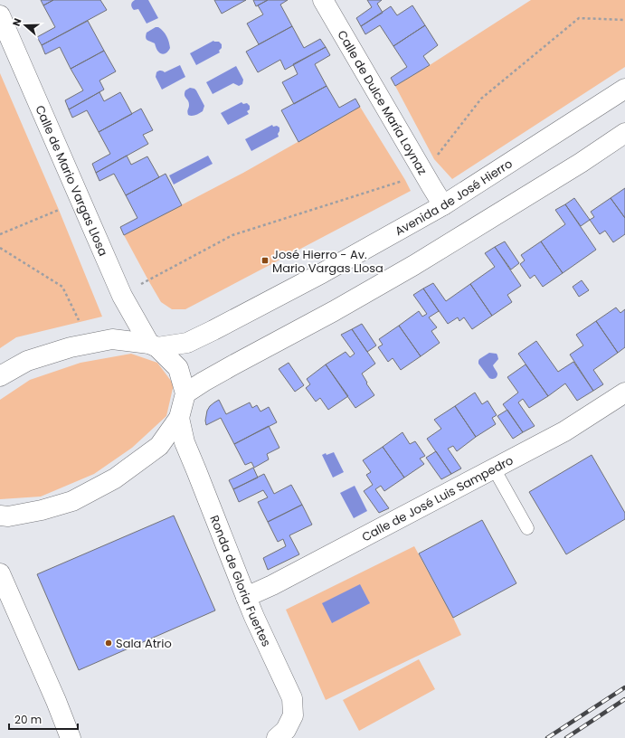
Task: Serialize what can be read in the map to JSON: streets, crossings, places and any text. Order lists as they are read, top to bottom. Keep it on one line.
{"streets":{"street":["Calle de Dulce María Loynaz","Calle de Mario Vargas Llosa","Avenida de José Hierro","Calle de José Luis Sampedro","Ronda de Gloria Fuertes"]},"crossings":[["Calle de Dulce María Loynaz","Avenida de José Hierro"],["Calle de Mario Vargas Llosa","Avenida de José Hierro"],["Calle de José Luis Sampedro","Ronda de Gloria Fuertes"]],"places":{"transit":["José Hierro - Av. Mario Vargas Llosa"],"other":["Sala Atrio"]},"scale_bar":"20 m","north":"left"}
